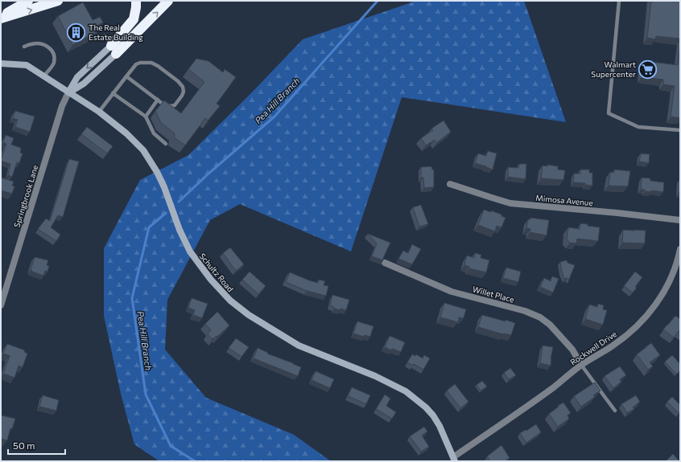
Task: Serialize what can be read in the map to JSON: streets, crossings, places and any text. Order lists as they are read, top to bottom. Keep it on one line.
{"streets":{"street":["Springbrook Lane","Mimosa Avenue","Schultz Road","Willet Place","Rockwell Drive"]},"crossings":[["Springbrook Lane","Schultz Road"],["Schultz Road","Rockwell Drive"],["Willet Place","Rockwell Drive"]],"water":["Pea Hill Branch"],"places":{"building":["The Real Estate Building"],"supermarket":["Walmart Supercenter"]},"scale_bar":"50 m"}
